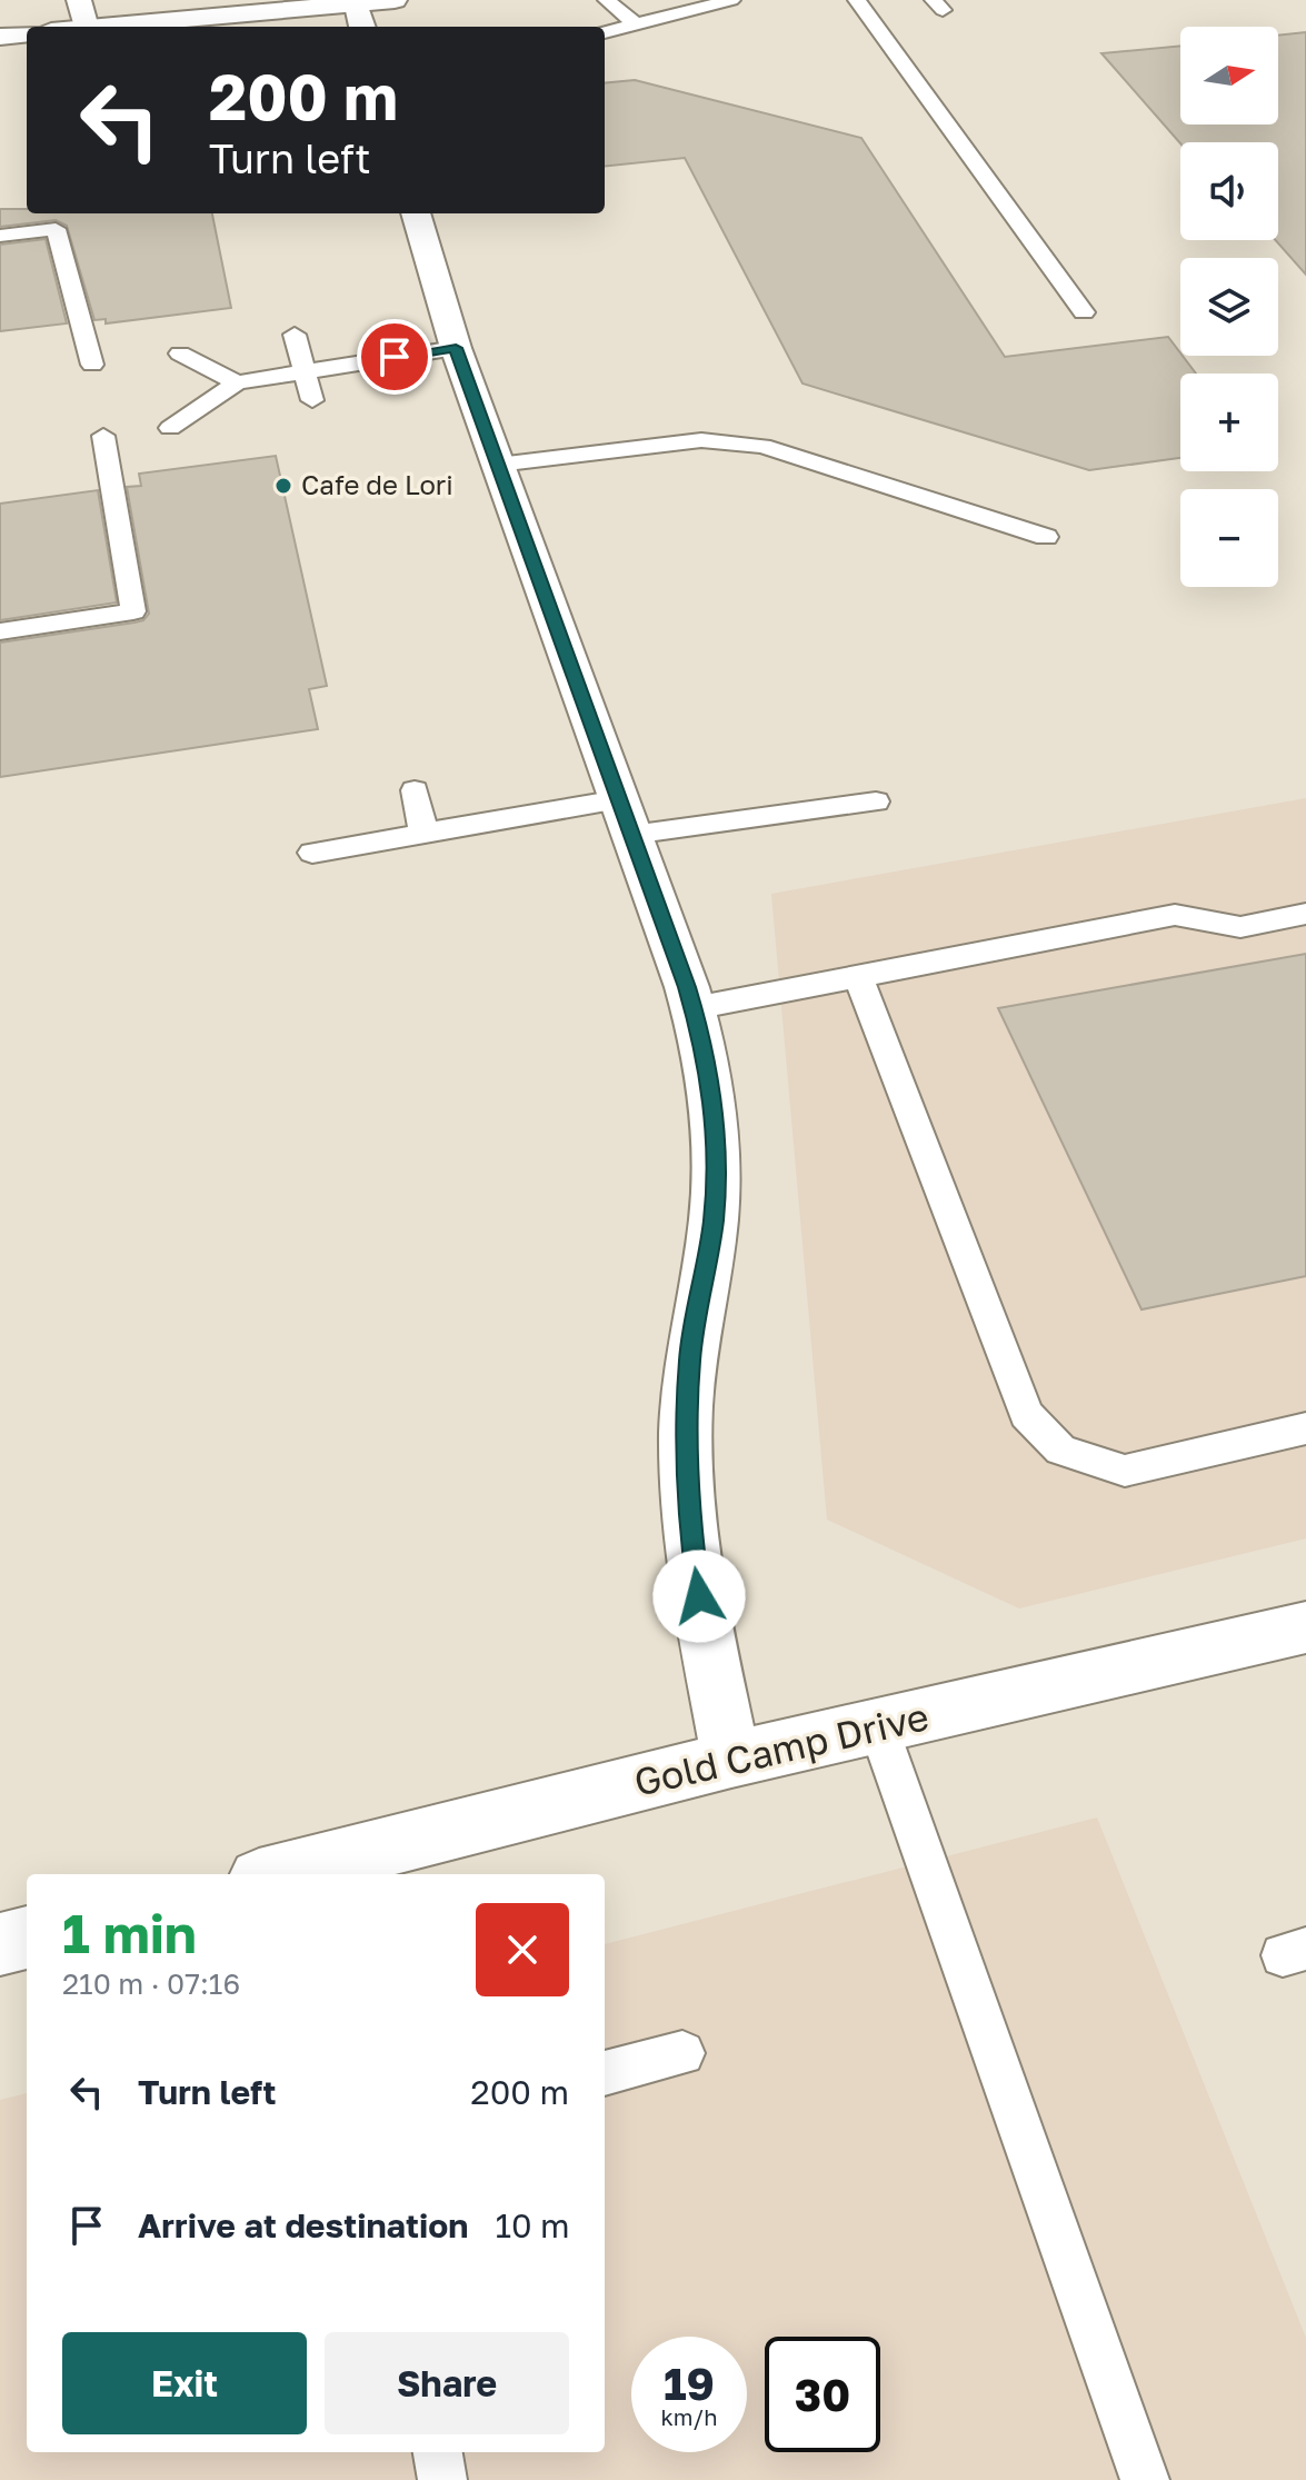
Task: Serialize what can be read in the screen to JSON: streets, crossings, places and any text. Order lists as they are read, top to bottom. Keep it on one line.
{"streets":{"street":["Gold Camp Drive"]},"places":["Cafe de Lori"],"north":"right","page":{"map_buttons":["+","−"],"turn":["200 m","Turn left"],"heading":["1 min","210 m · 07:16"],"list":[{"name":"Turn left","value":"200 m"},{"name":"Arrive at destination","value":"10 m"}],"buttons":["Exit","Share"],"speed":"19 km/h","limit":"30"}}
